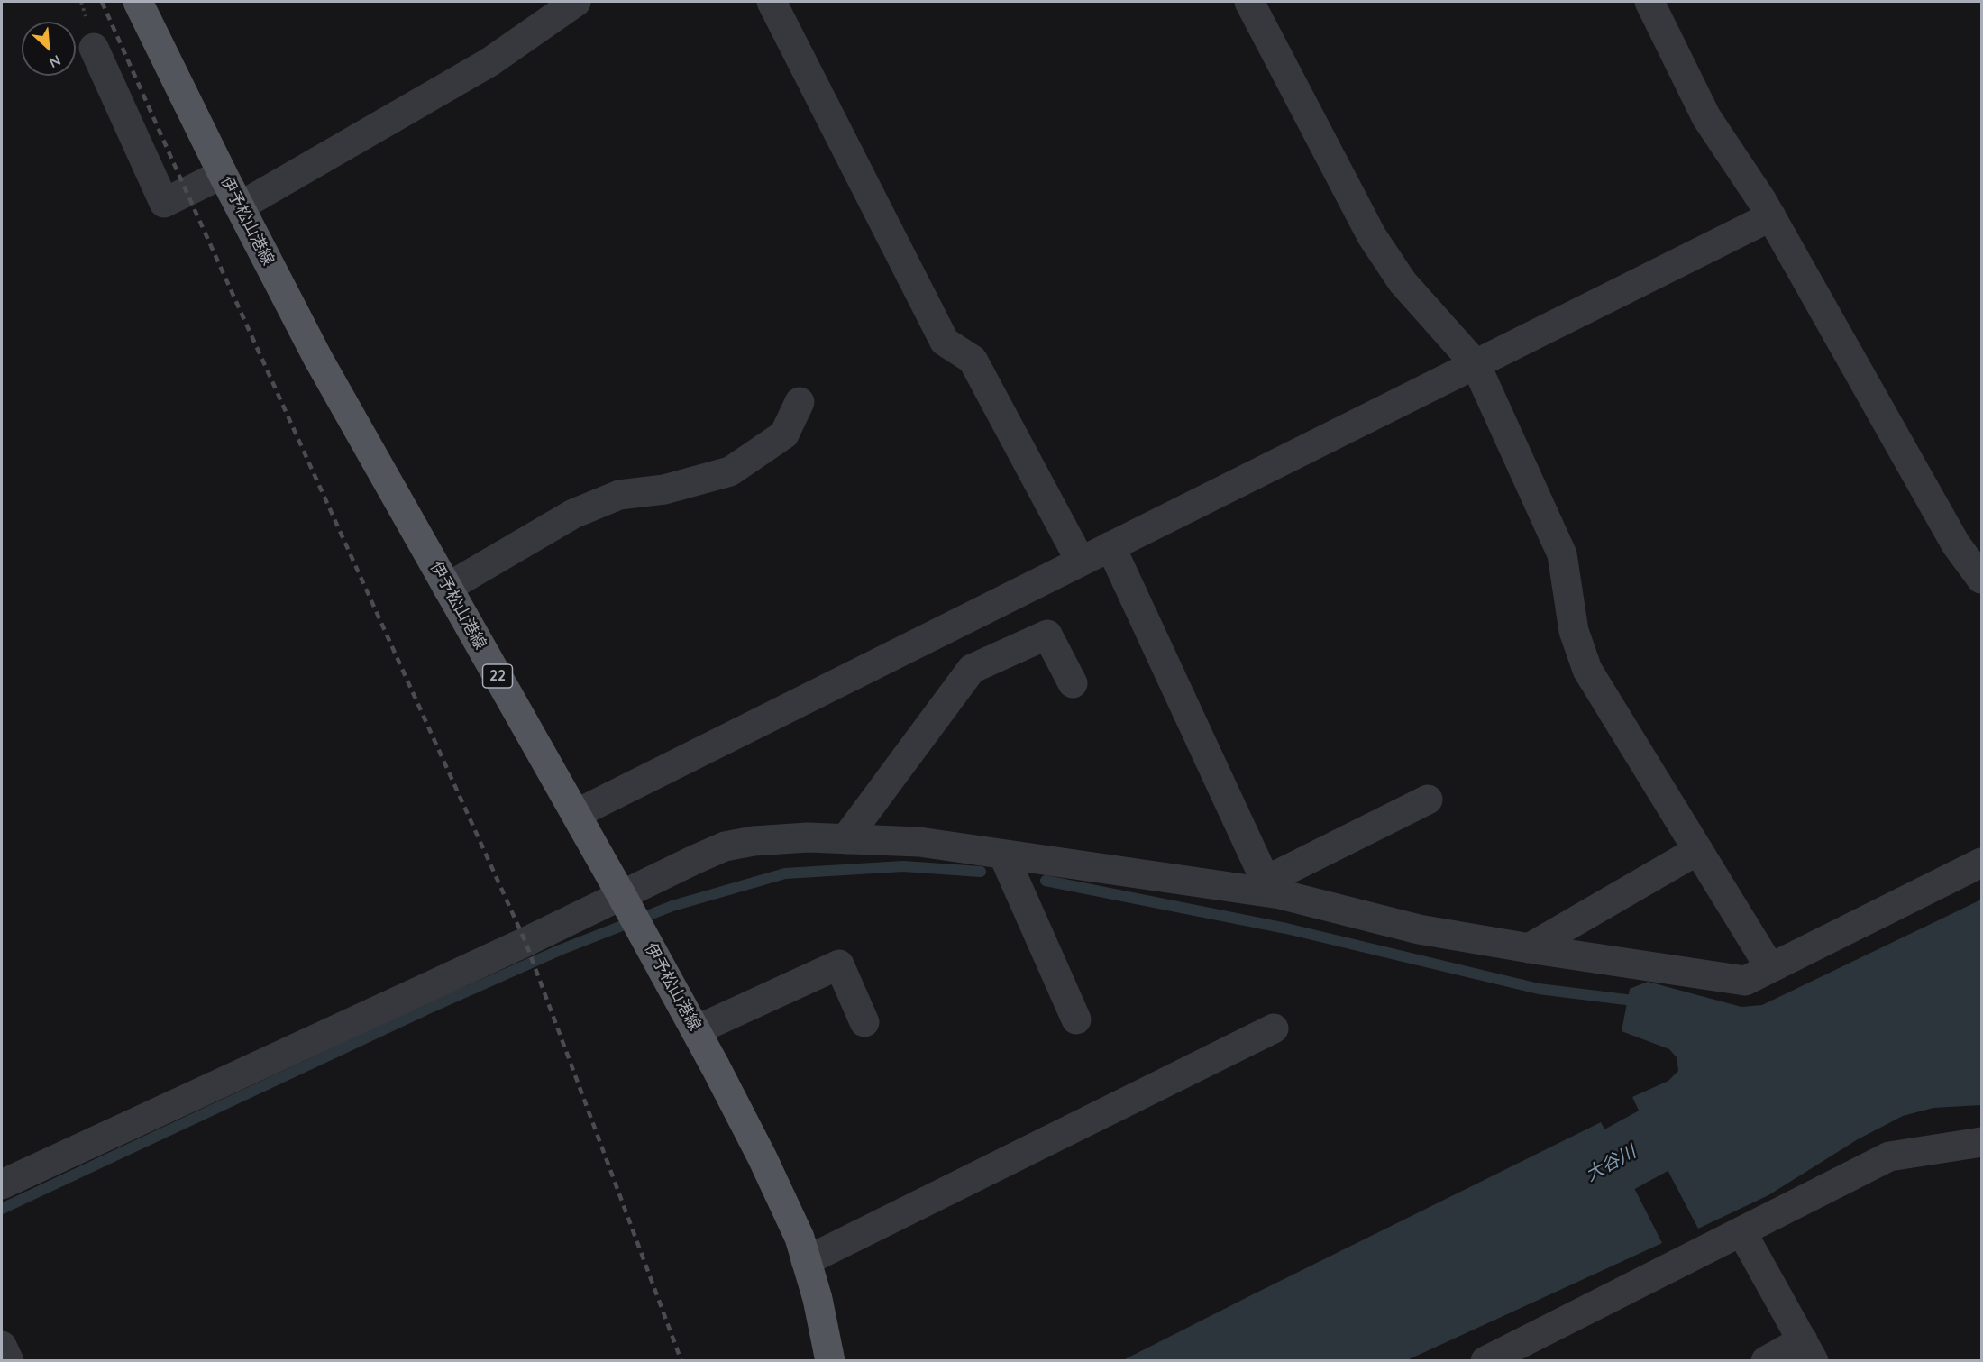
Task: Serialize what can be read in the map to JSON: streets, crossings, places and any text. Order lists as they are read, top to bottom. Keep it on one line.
{"streets":{"main road":["伊予松山港線","22"]},"water":["大谷川"],"north":"bottom right"}
